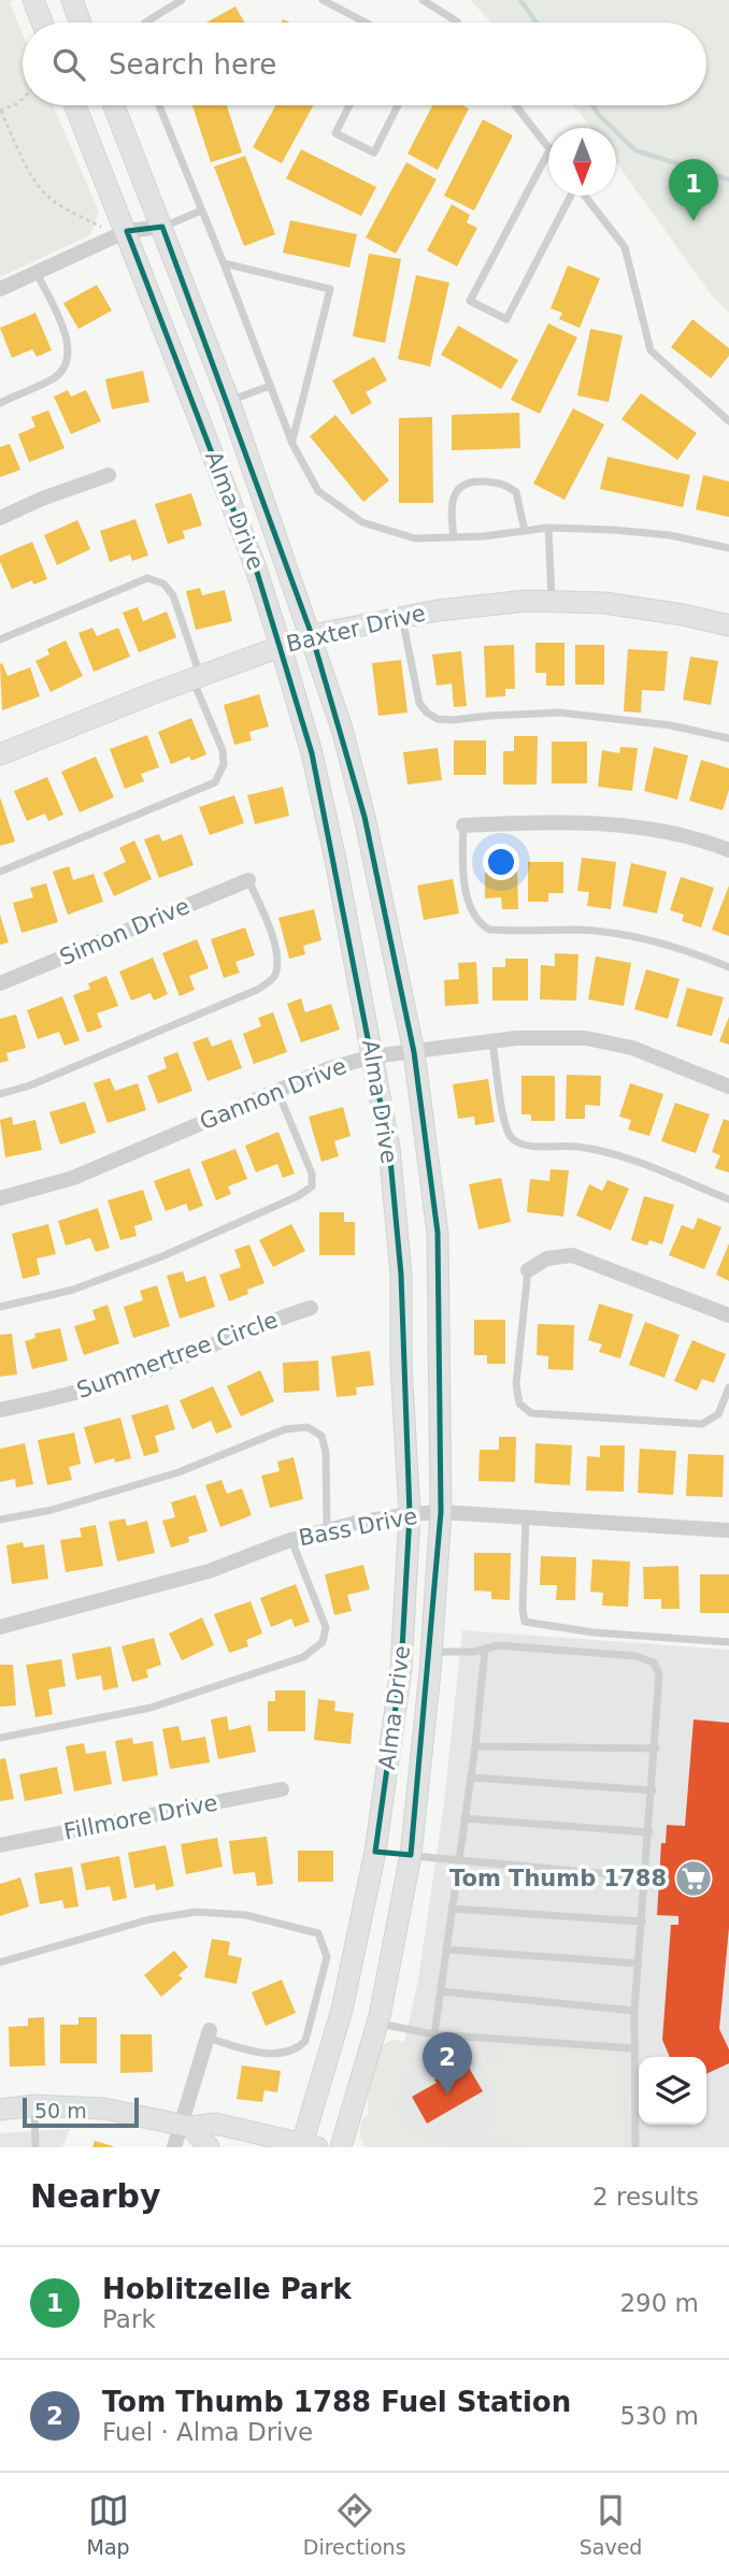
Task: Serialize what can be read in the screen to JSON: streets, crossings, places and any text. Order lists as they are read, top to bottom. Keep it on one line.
{"streets":{"main road":["Alma Drive","Baxter Drive"],"street":["Simon Drive","Gannon Drive","Summertree Circle","Bass Drive","Fillmore Drive"]},"crossings":[["Alma Drive","Baxter Drive"],["Alma Drive","Gannon Drive"],["Alma Drive","Bass Drive"]],"places":{"supermarket":["Tom Thumb 1788"]},"scale_bar":"50 m","north":"bottom","page":{"search":"Search here","pins":["1","2"],"scale":"50 m","heading":["Nearby","2 results"],"list":[{"mark":"1","name":"Hoblitzelle Park","note":"Park","value":"290 m"},{"mark":"2","name":"Tom Thumb 1788 Fuel Station","note":"Fuel · Alma Drive","value":"530 m"}],"nav":["Map","Directions","Saved"]}}
